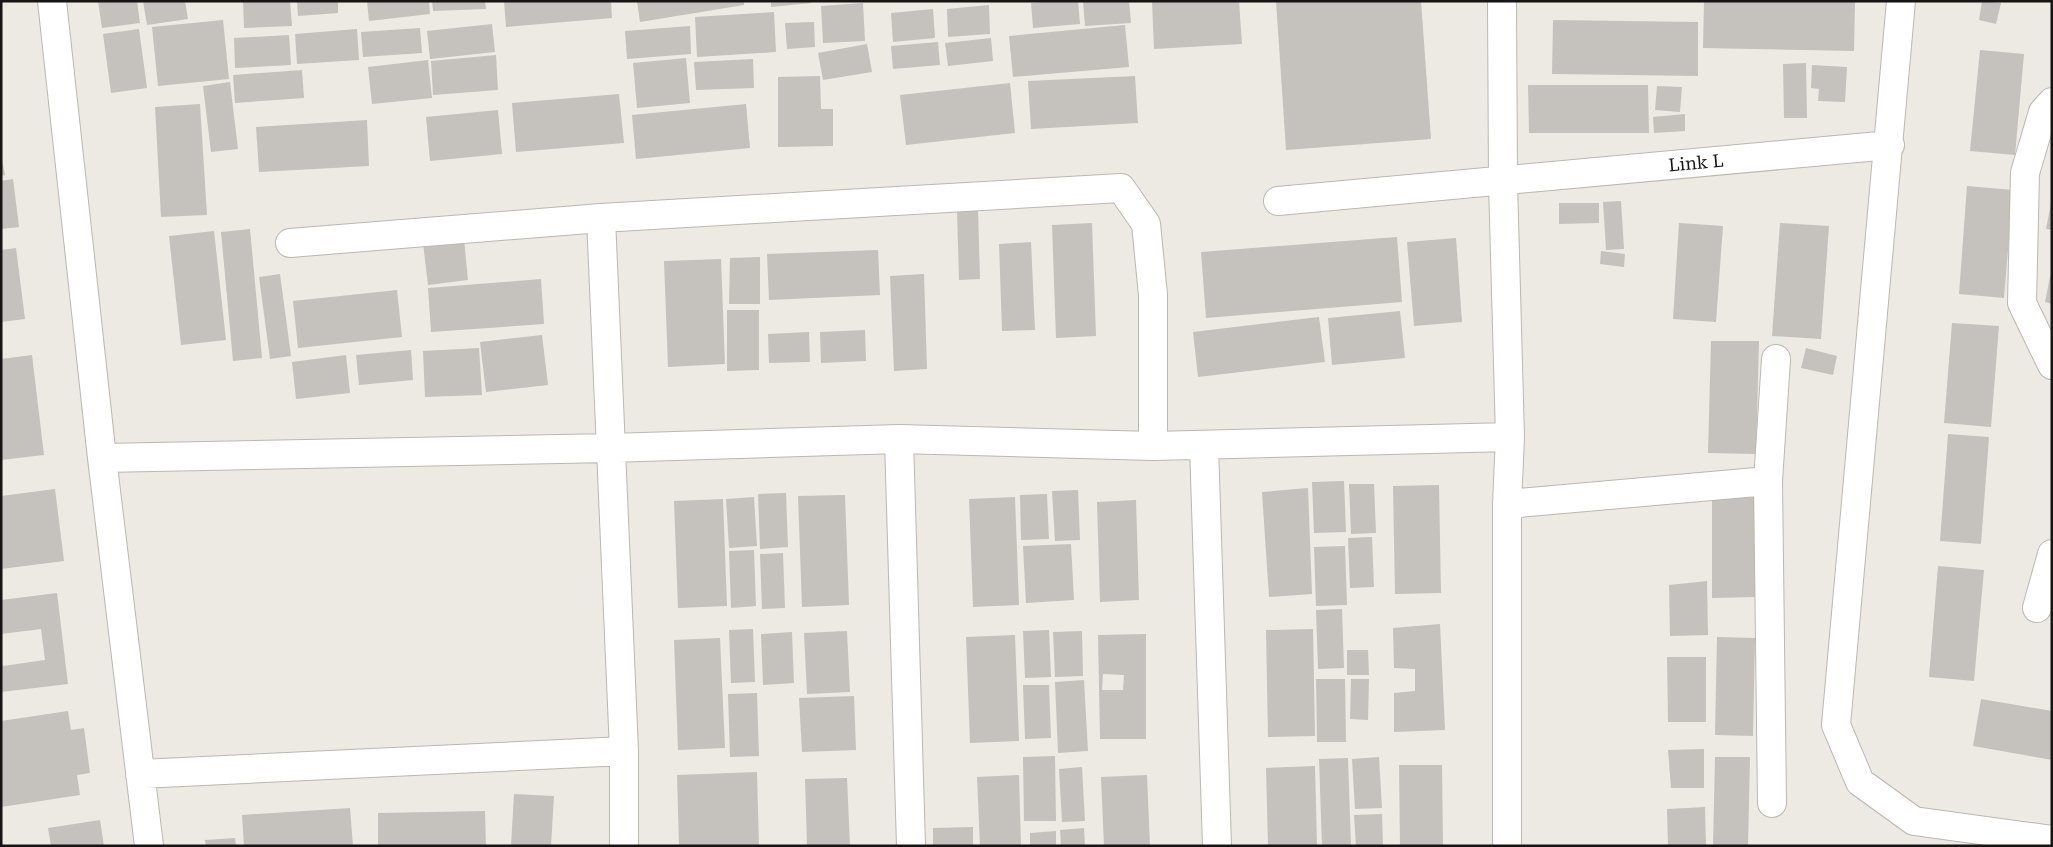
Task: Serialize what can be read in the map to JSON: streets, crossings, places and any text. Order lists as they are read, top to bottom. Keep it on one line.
{"streets":{"street":["Link L"]}}
